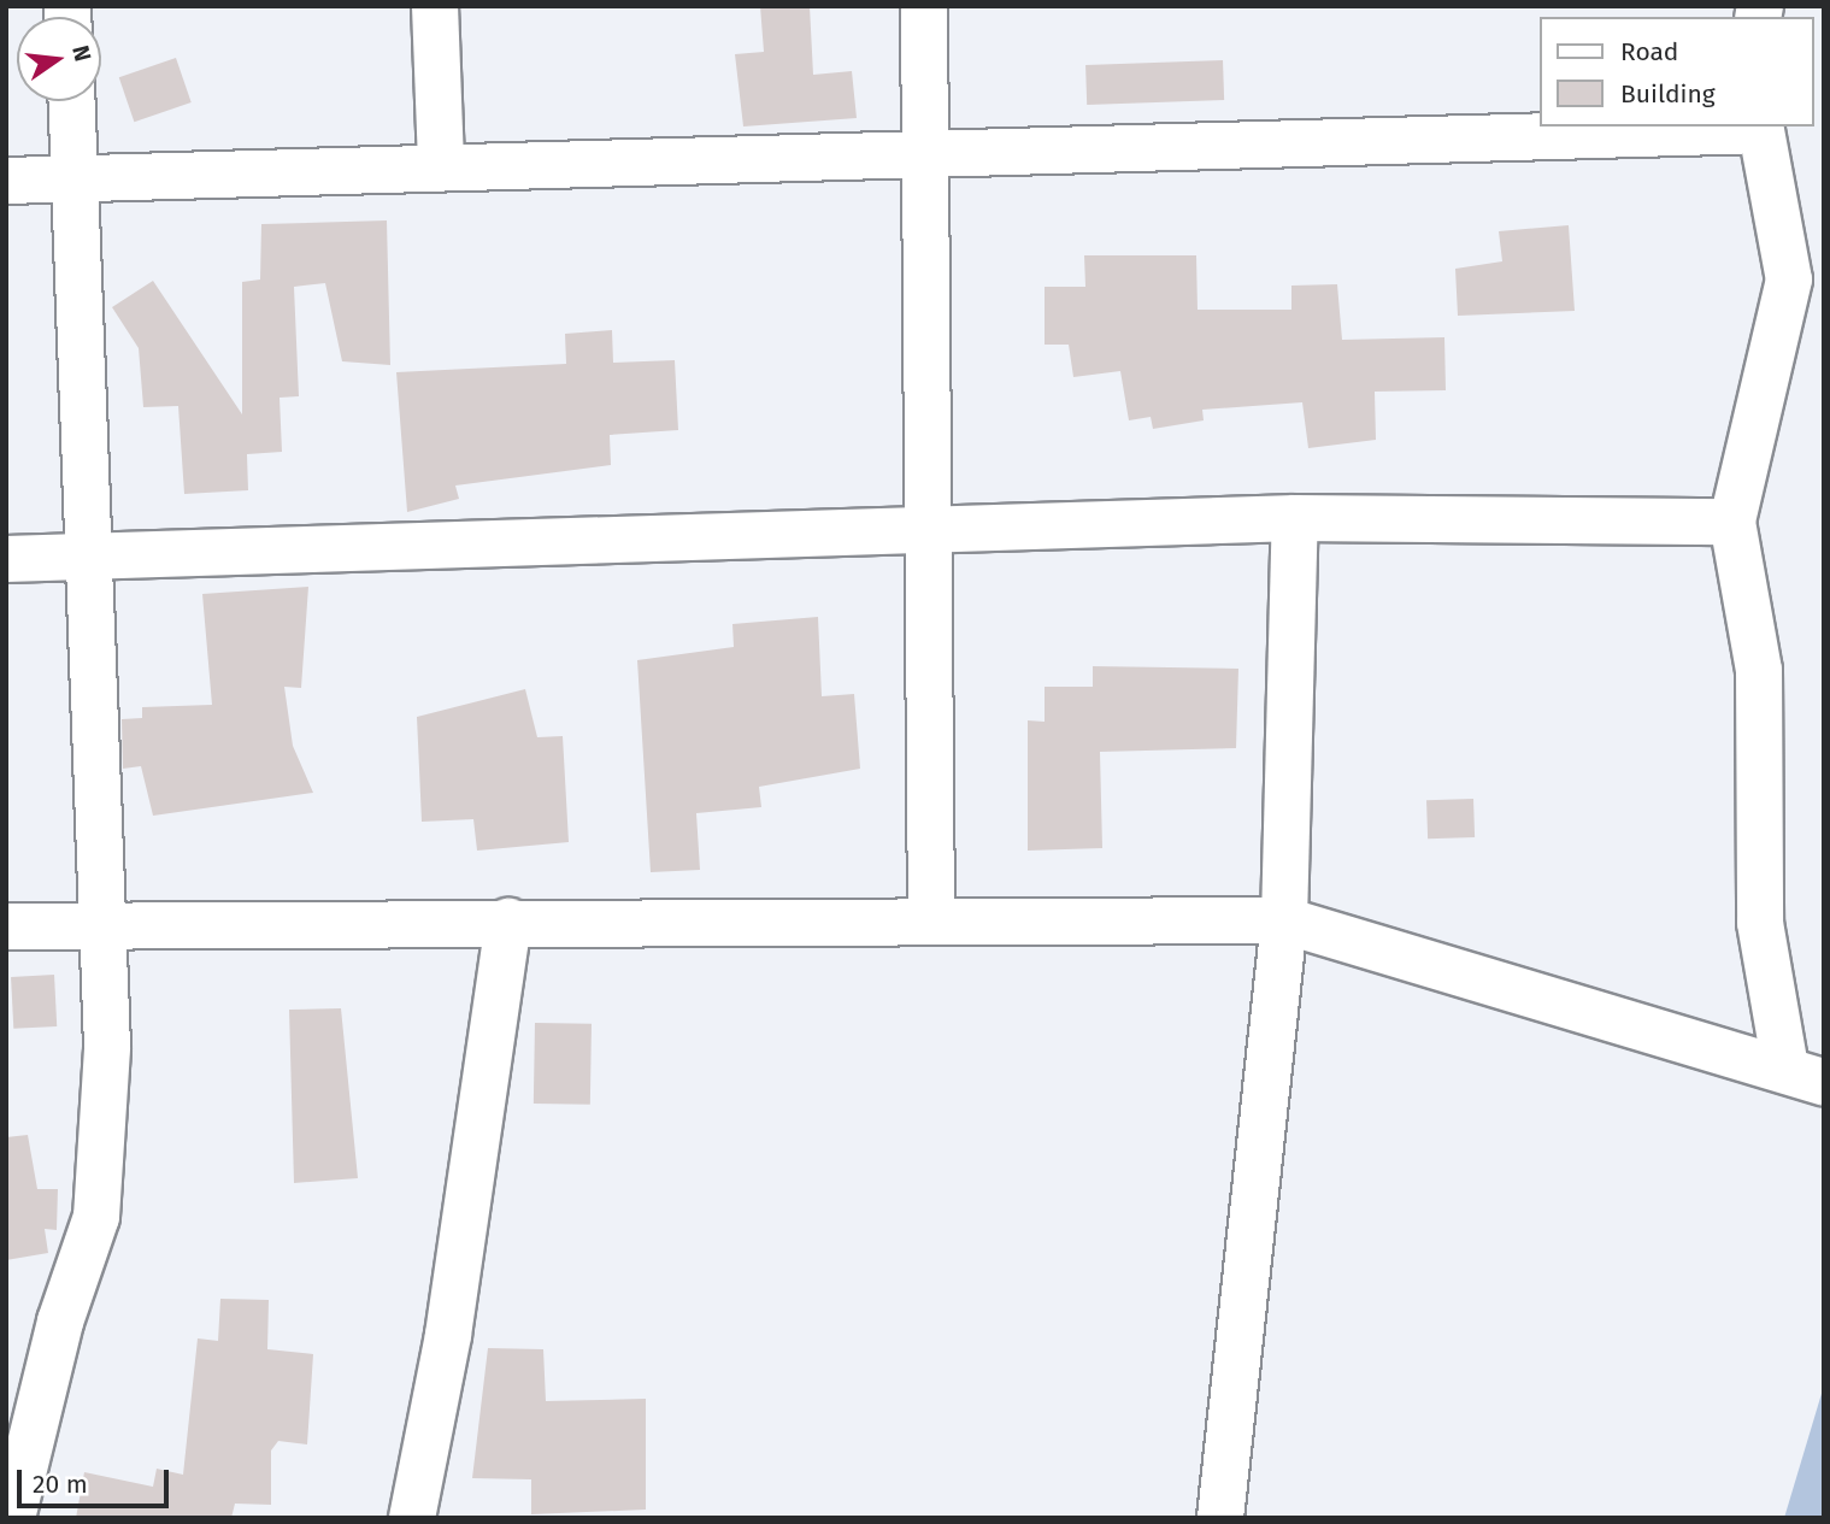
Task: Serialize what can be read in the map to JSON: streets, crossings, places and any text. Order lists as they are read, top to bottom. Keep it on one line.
{"legend":["Road","Building"],"scale_bar":"20 m","north":"right"}
